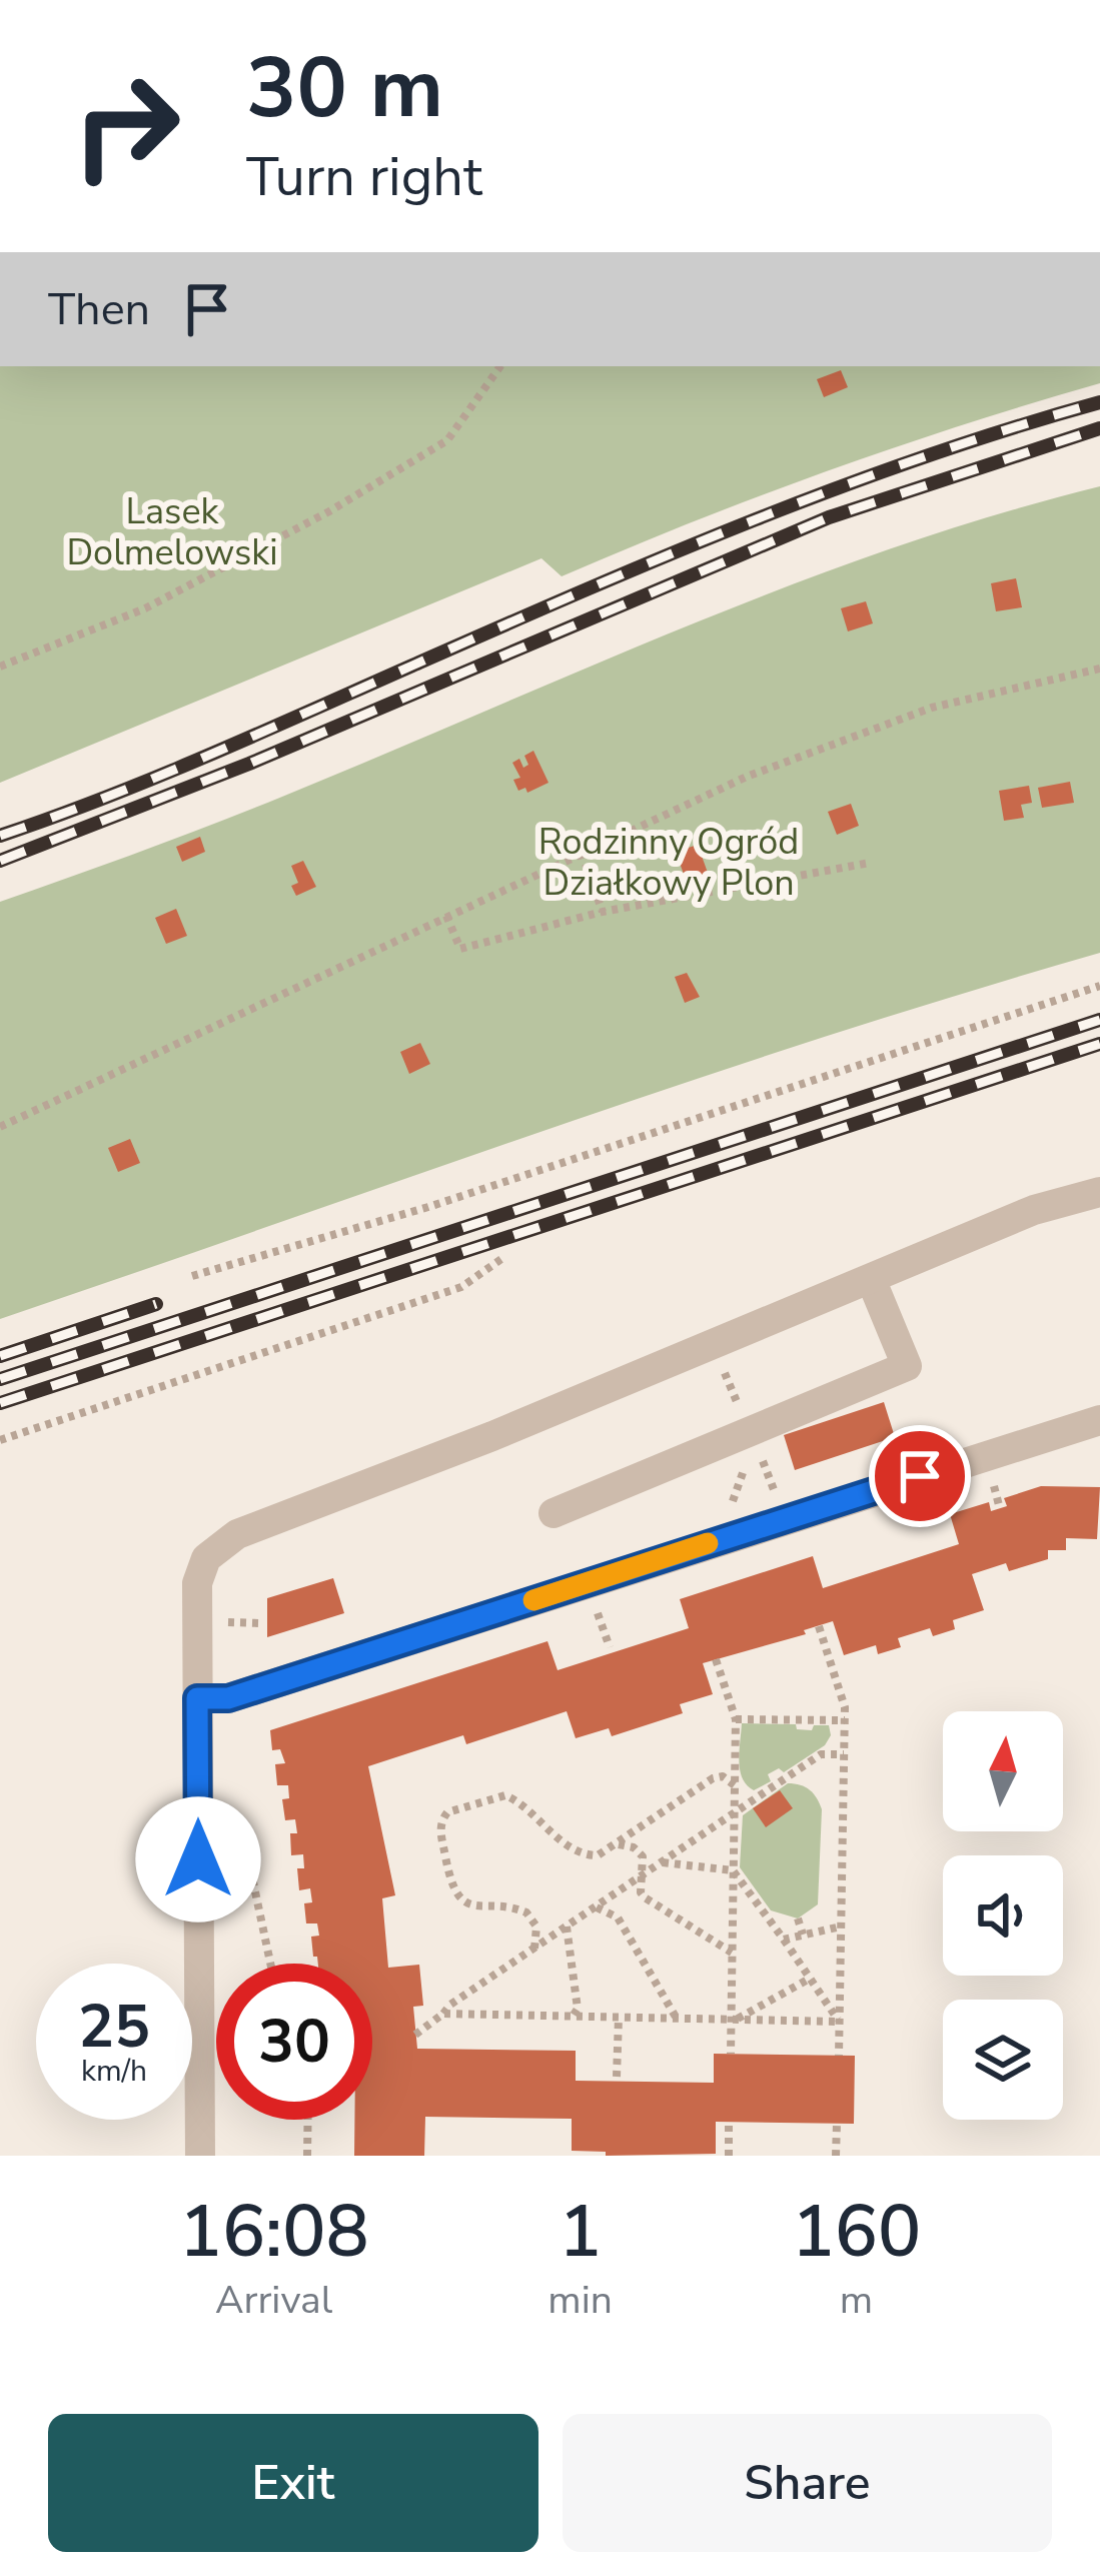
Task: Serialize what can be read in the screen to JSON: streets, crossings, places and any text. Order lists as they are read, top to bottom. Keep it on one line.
{"parks":["Lasek Dolmelowski","Rodzinny Ogród Działkowy Plon"],"north":"top","page":{"turn":["30 m","Turn right"],"then":"Then","speed":"25 km/h","limit":"30","eta":["16:08","Arrival","1","min","160","m"],"buttons":["Exit","Share"]}}
